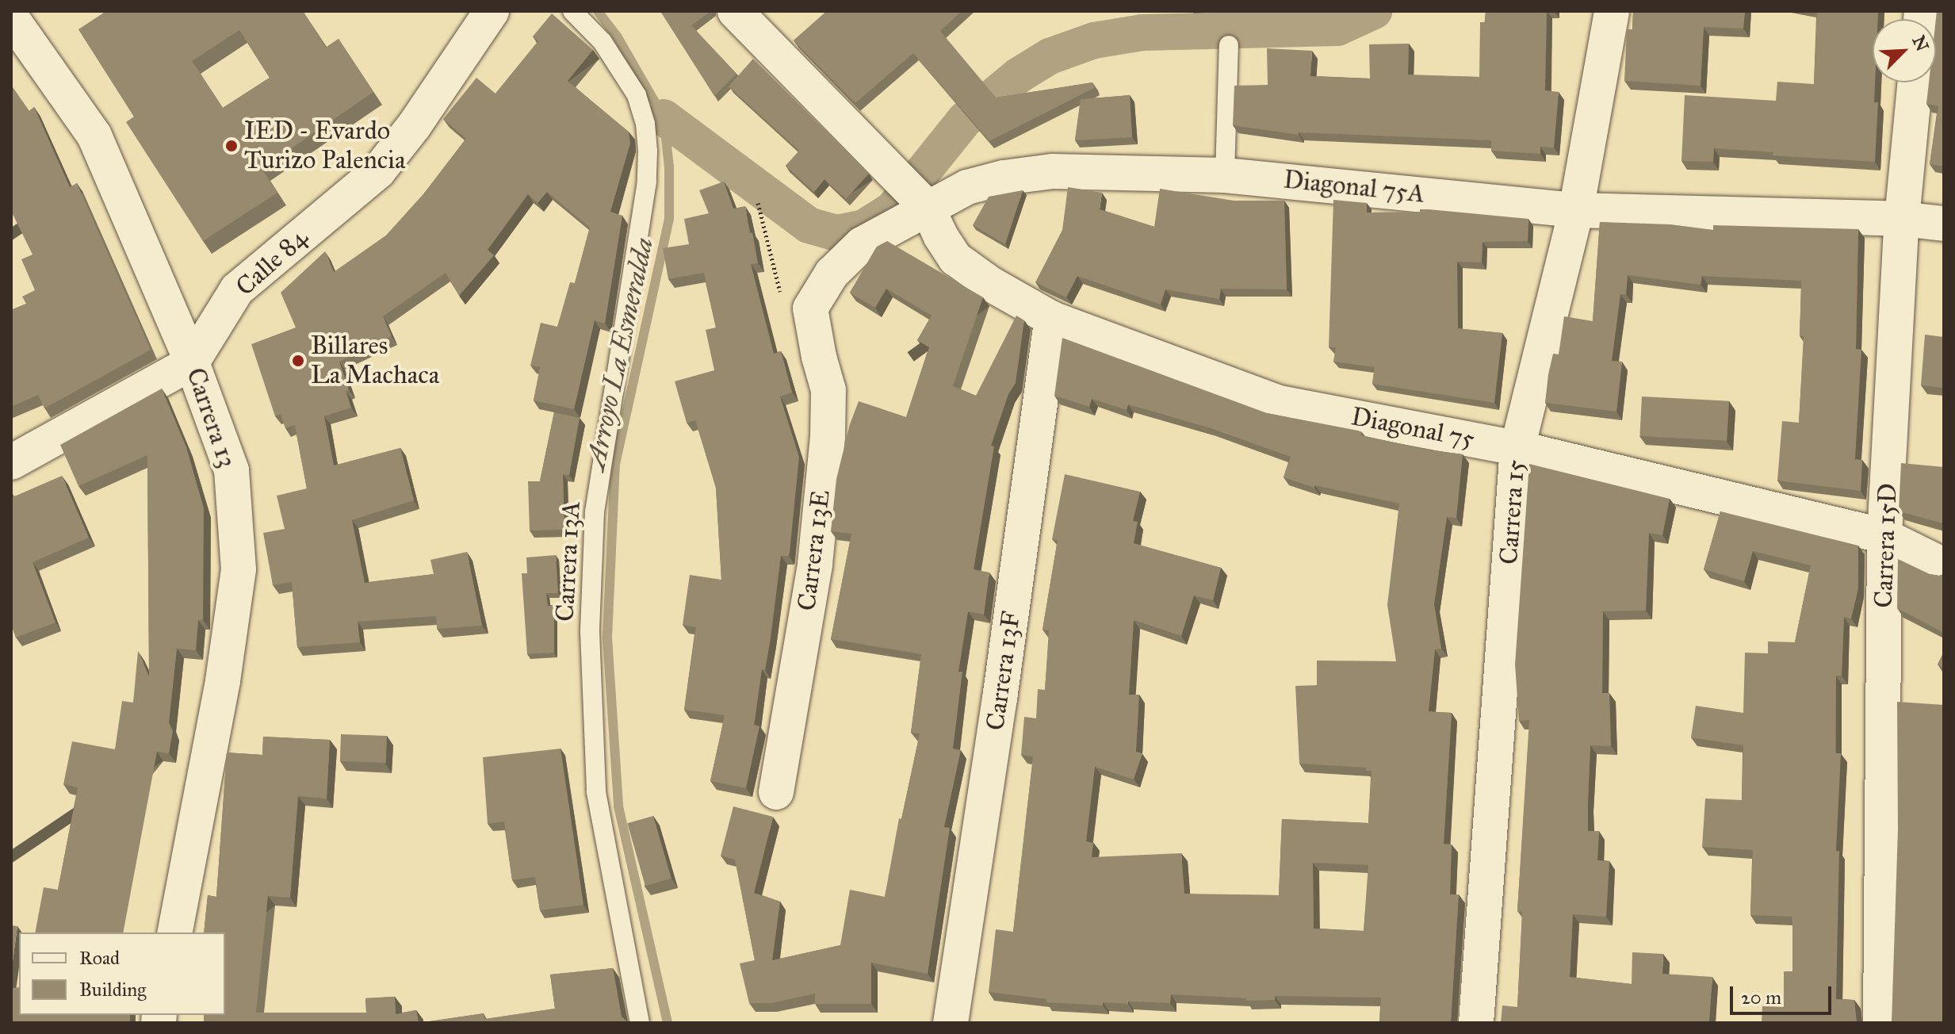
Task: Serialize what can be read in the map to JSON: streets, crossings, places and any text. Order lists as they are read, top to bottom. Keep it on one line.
{"streets":{"street":["Diagonal 75A","Calle 84","Carrera 13","Diagonal 75","Carrera 15","Carrera 15D","Carrera 13E","Carrera 13F"],"lane":["Carrera 13A"]},"crossings":[["Diagonal 75A","Diagonal 75"],["Diagonal 75A","Carrera 15"],["Diagonal 75A","Carrera 15D"],["Diagonal 75A","Carrera 13E"],["Calle 84","Carrera 13"],["Diagonal 75","Carrera 15"],["Diagonal 75","Carrera 15D"],["Diagonal 75","Carrera 13F"]],"water":["Arroyo La Esmeralda"],"places":["IED - Evardo Turizo Palencia","Billares La Machaca"],"legend":["Road","Building"],"scale_bar":"20 m","north":"top right"}
